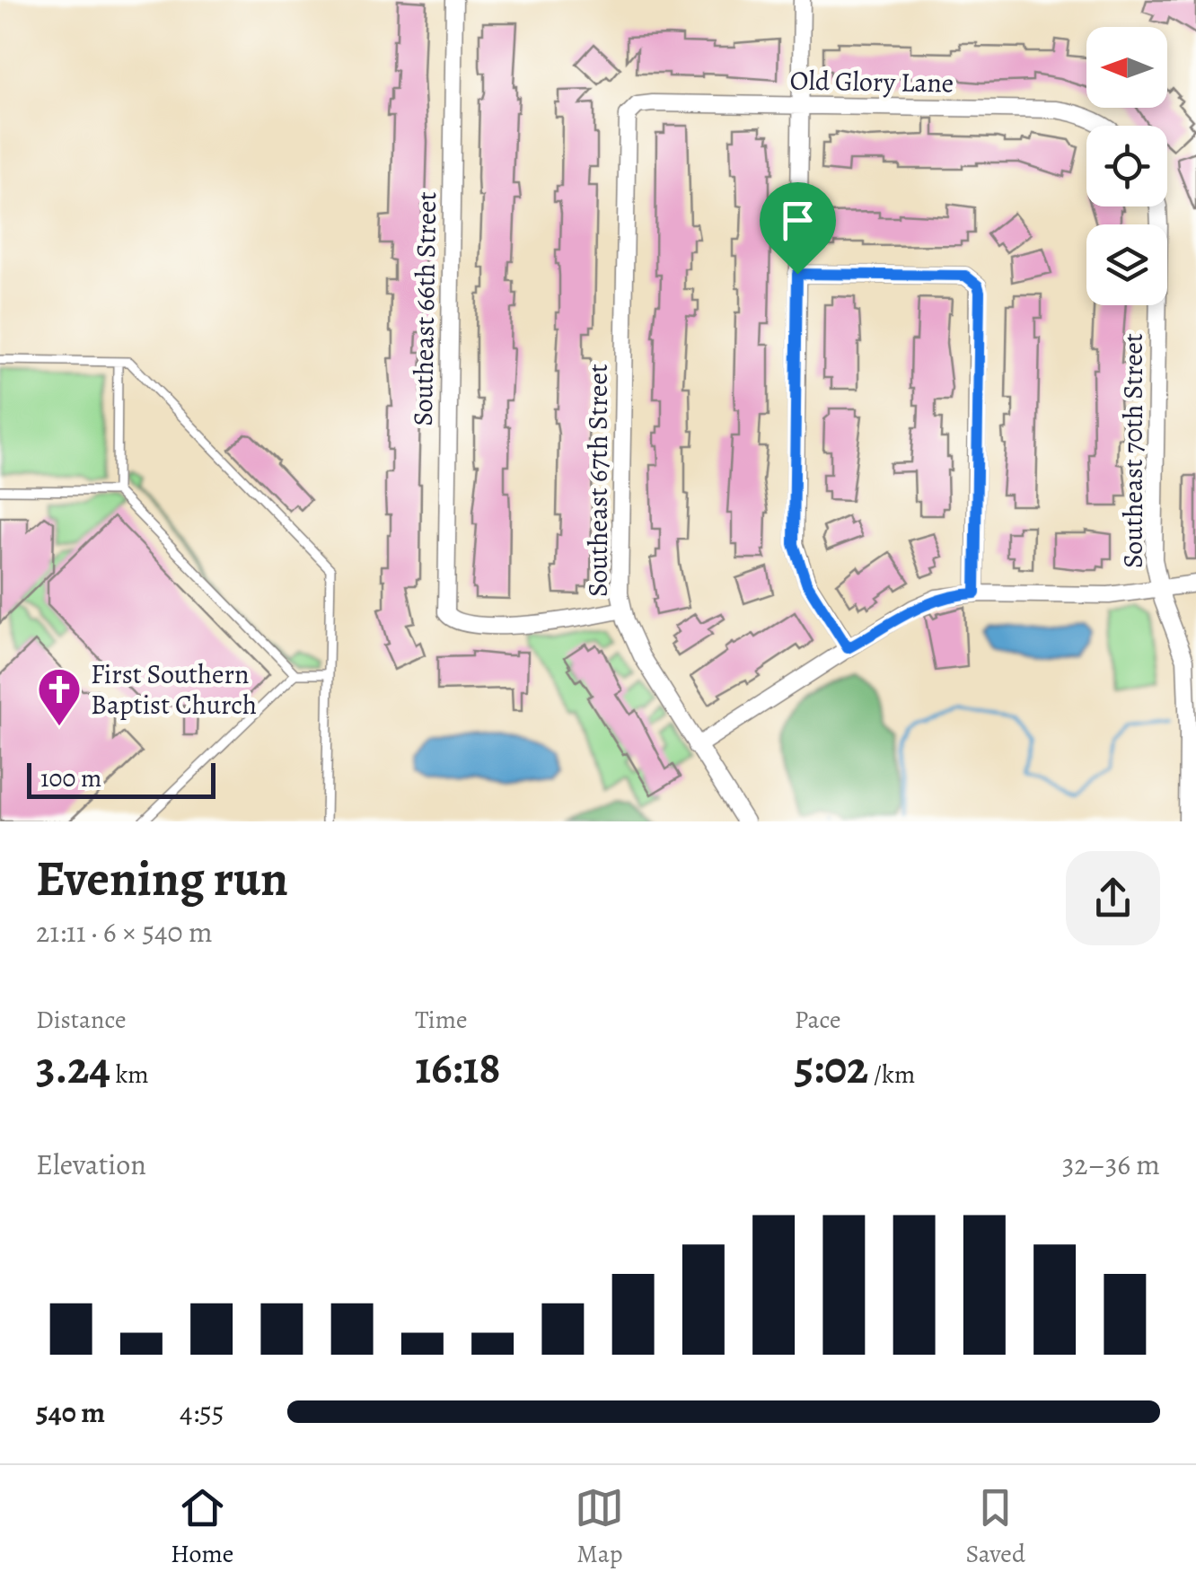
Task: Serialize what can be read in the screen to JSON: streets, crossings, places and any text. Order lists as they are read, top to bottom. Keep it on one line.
{"streets":{"street":["Old Glory Lane","Southeast 66th Street","Southeast 70th Street","Southeast 67th Street"]},"crossings":[["Old Glory Lane","Southeast 67th Street"],["Southeast 66th Street","Southeast 67th Street"]],"places":{"church":["First Southern Baptist Church"]},"scale_bar":"100 m","north":"left","page":{"scale":"100 m","heading":["Evening run","21:11 · 6 × 540 m"],"stats":[["Distance","3.24 km"],["Time","16:18"],["Pace","5:02 /km"]],"chart":["Elevation","32–36 m"],"list":[{"name":"540 m","note":"4:55"}],"tabs":["Home","Map","Saved"]}}
